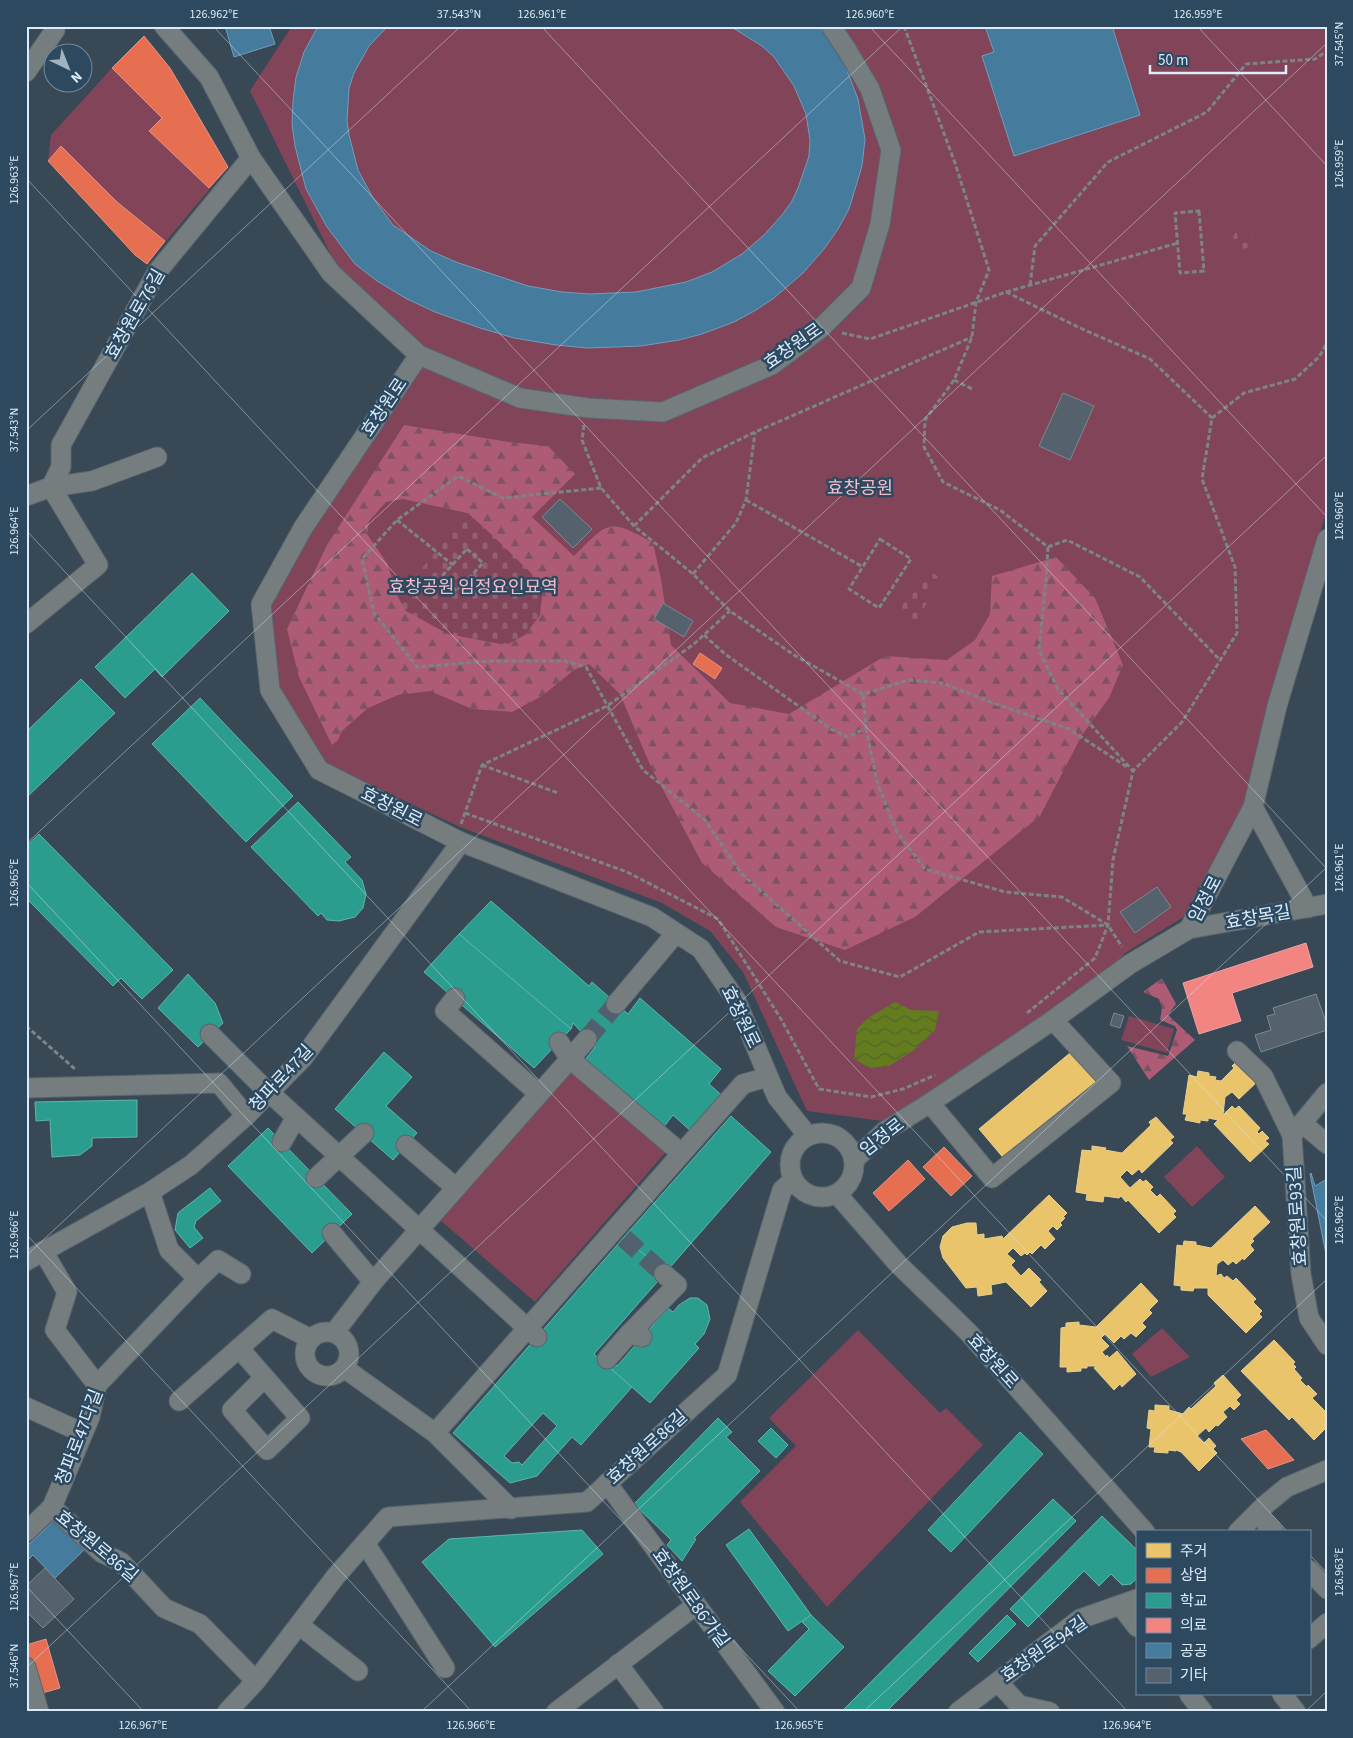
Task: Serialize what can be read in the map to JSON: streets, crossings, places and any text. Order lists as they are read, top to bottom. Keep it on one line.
{"streets":{"street":["효창원로76길","효창원로","임정로","효창목길","청파로47길","효창원로93길","청파로47다길","효창원로86길","효창원로86가길","효창원로94길"]},"crossings":[["효창원로76길","효창원로"],["효창원로","임정로"],["효창원로","청파로47길"],["효창원로","효창원로86길"],["임정로","효창목길"],["임정로","효창원로86길"],["청파로47다길","효창원로86길"],["효창원로86길","효창원로86가길"]],"parks":["효창공원","효창공원 임정요인묘역"],"legend":["주거","상업","학교","의료","공공","기타"],"scale_bar":"50 m","north":"bottom right","coordinates":["126.962°E","37.543°N","126.961°E","126.960°E","126.959°E","37.545°N","126.963°E","126.964°E","126.965°E","126.966°E","126.967°E","37.546°N"]}
